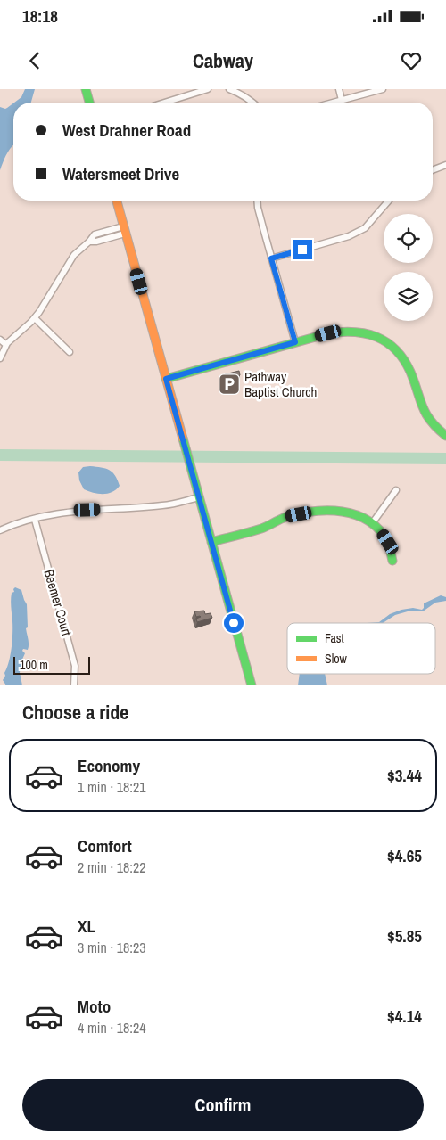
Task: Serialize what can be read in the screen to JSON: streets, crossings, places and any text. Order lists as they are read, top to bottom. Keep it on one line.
{"streets":{"street":["Beemer Court"]},"places":{"parking":["Pathway Baptist Church"]},"legend":["Fast","Slow"],"scale_bar":"100 m","page":{"status":"18:18","header":"Cabway","banner":["West Drahner Road","Watersmeet Drive"],"scale":"100 m","heading":"Choose a ride","list":[{"name":"Economy","note":"1 min · 18:21","value":"$3.44"},{"name":"Comfort","note":"2 min · 18:22","value":"$4.65"},{"name":"XL","note":"3 min · 18:23","value":"$5.85"},{"name":"Moto","note":"4 min · 18:24","value":"$4.14"}],"buttons":"Confirm"}}
